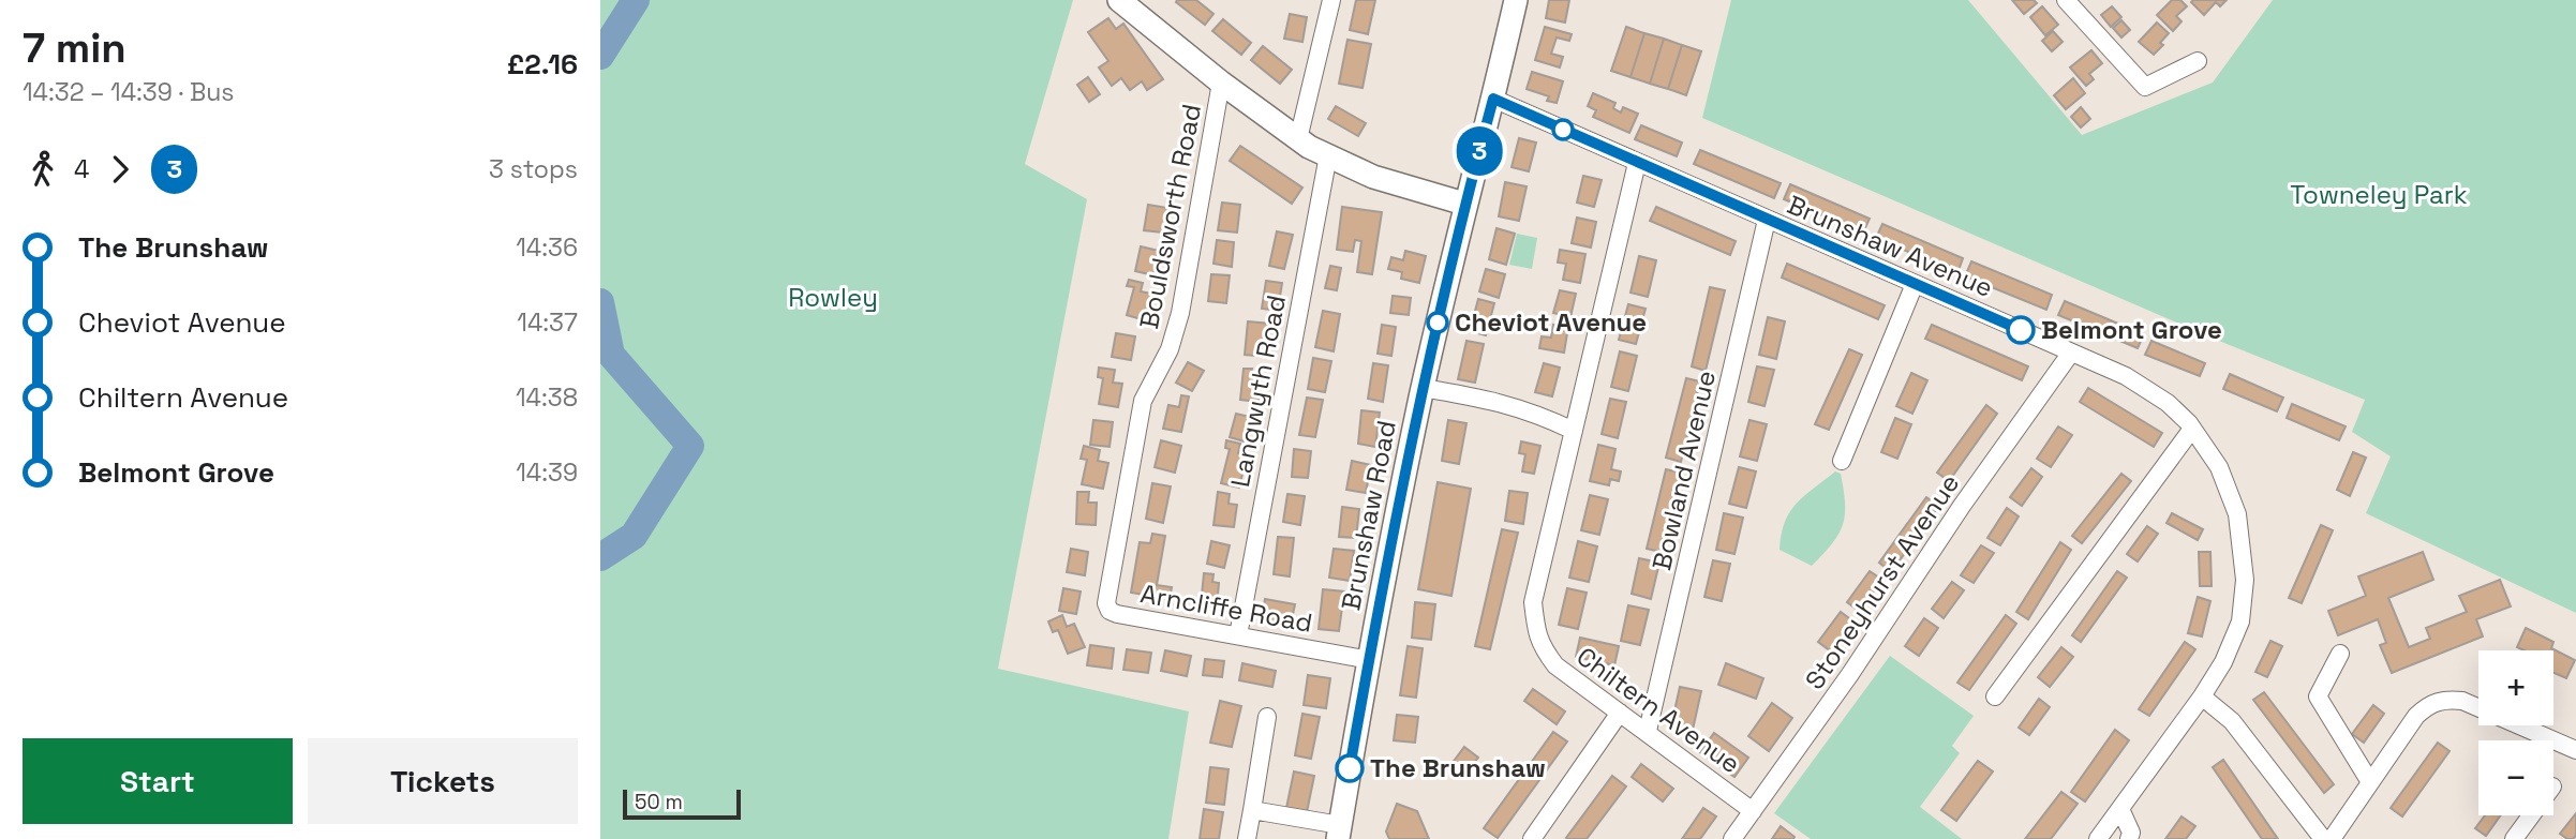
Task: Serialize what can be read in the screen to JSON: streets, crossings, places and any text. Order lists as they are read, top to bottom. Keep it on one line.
{"streets":{"street":["Bouldsworth Road","Brunshaw Avenue","Langwyth Road","Bowland Avenue","Brunshaw Road","Stoneyhurst Avenue","Arncliffe Road","Chiltern Avenue"]},"crossings":[["Bouldsworth Road","Arncliffe Road"],["Brunshaw Avenue","Bowland Avenue"],["Brunshaw Avenue","Brunshaw Road"],["Brunshaw Avenue","Stoneyhurst Avenue"],["Brunshaw Avenue","Chiltern Avenue"],["Langwyth Road","Arncliffe Road"],["Bowland Avenue","Chiltern Avenue"],["Brunshaw Road","Arncliffe Road"],["Stoneyhurst Avenue","Chiltern Avenue"]],"parks":["Towneley Park","Rowley"],"places":["Cheviot Avenue","Belmont Grove","The Brunshaw"],"lines":["bus line 3"],"scale_bar":"50 m","page":{"heading":["7 min","14:32 – 14:39 · Bus","£2.16"],"on_map":"3","legs":["4","3","3 stops"],"list":[{"name":"The Brunshaw","value":"14:36"},{"name":"Cheviot Avenue","value":"14:37"},{"name":"Chiltern Avenue","value":"14:38"},{"name":"Belmont Grove","value":"14:39"}],"map_buttons":["+","−"],"buttons":["Start","Tickets"],"scale":"50 m"}}
